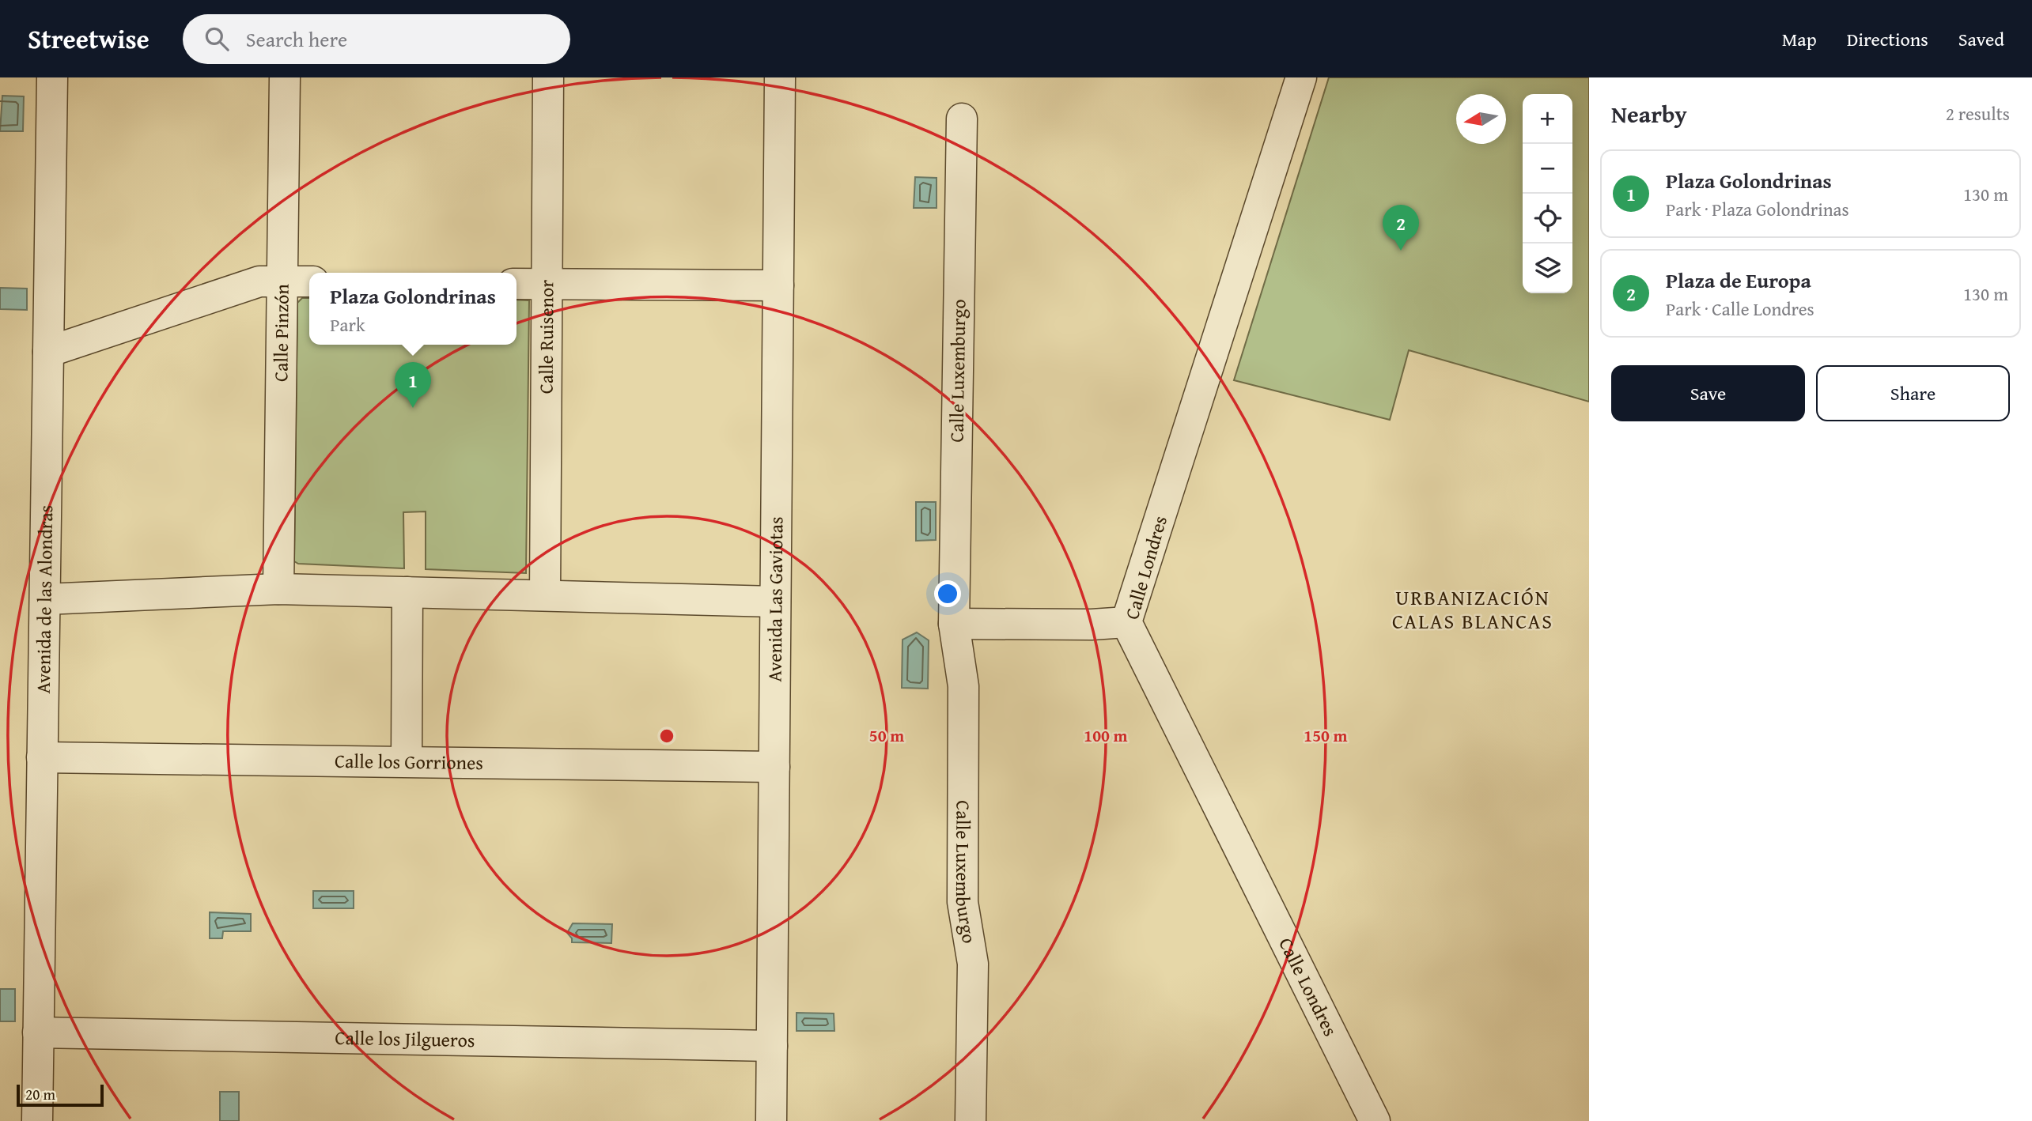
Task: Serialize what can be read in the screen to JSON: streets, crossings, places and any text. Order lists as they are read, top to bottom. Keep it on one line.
{"streets":{"street":["Calle Pinzón","Calle Ruisenor","Calle Luxemburgo","Calle Londres","Avenida de las Alondras","Avenida Las Gaviotas","Calle los Gorriones","Calle los Jilgueros"]},"crossings":[["Avenida de las Alondras","Calle los Gorriones"],["Avenida de las Alondras","Calle los Jilgueros"],["Avenida Las Gaviotas","Calle los Gorriones"],["Avenida Las Gaviotas","Calle los Jilgueros"]],"districts":["URBANIZACIÓN CALAS BLANCAS"],"scale_bar":"20 m","north":"left","page":{"header":"Streetwise","search":"Search here","nav":["Map","Directions","Saved"],"heading":["Nearby","2 results"],"map_buttons":["+","−"],"list":[{"mark":"1","name":"Plaza Golondrinas","note":"Park · Plaza Golondrinas","value":"130 m"},{"mark":"2","name":"Plaza de Europa","note":"Park · Calle Londres","value":"130 m"}],"pins":["2","1"],"popup":["Plaza Golondrinas","Park"],"buttons":["Save","Share"],"scale":"20 m"},"rings":["50 m","100 m","150 m"]}
